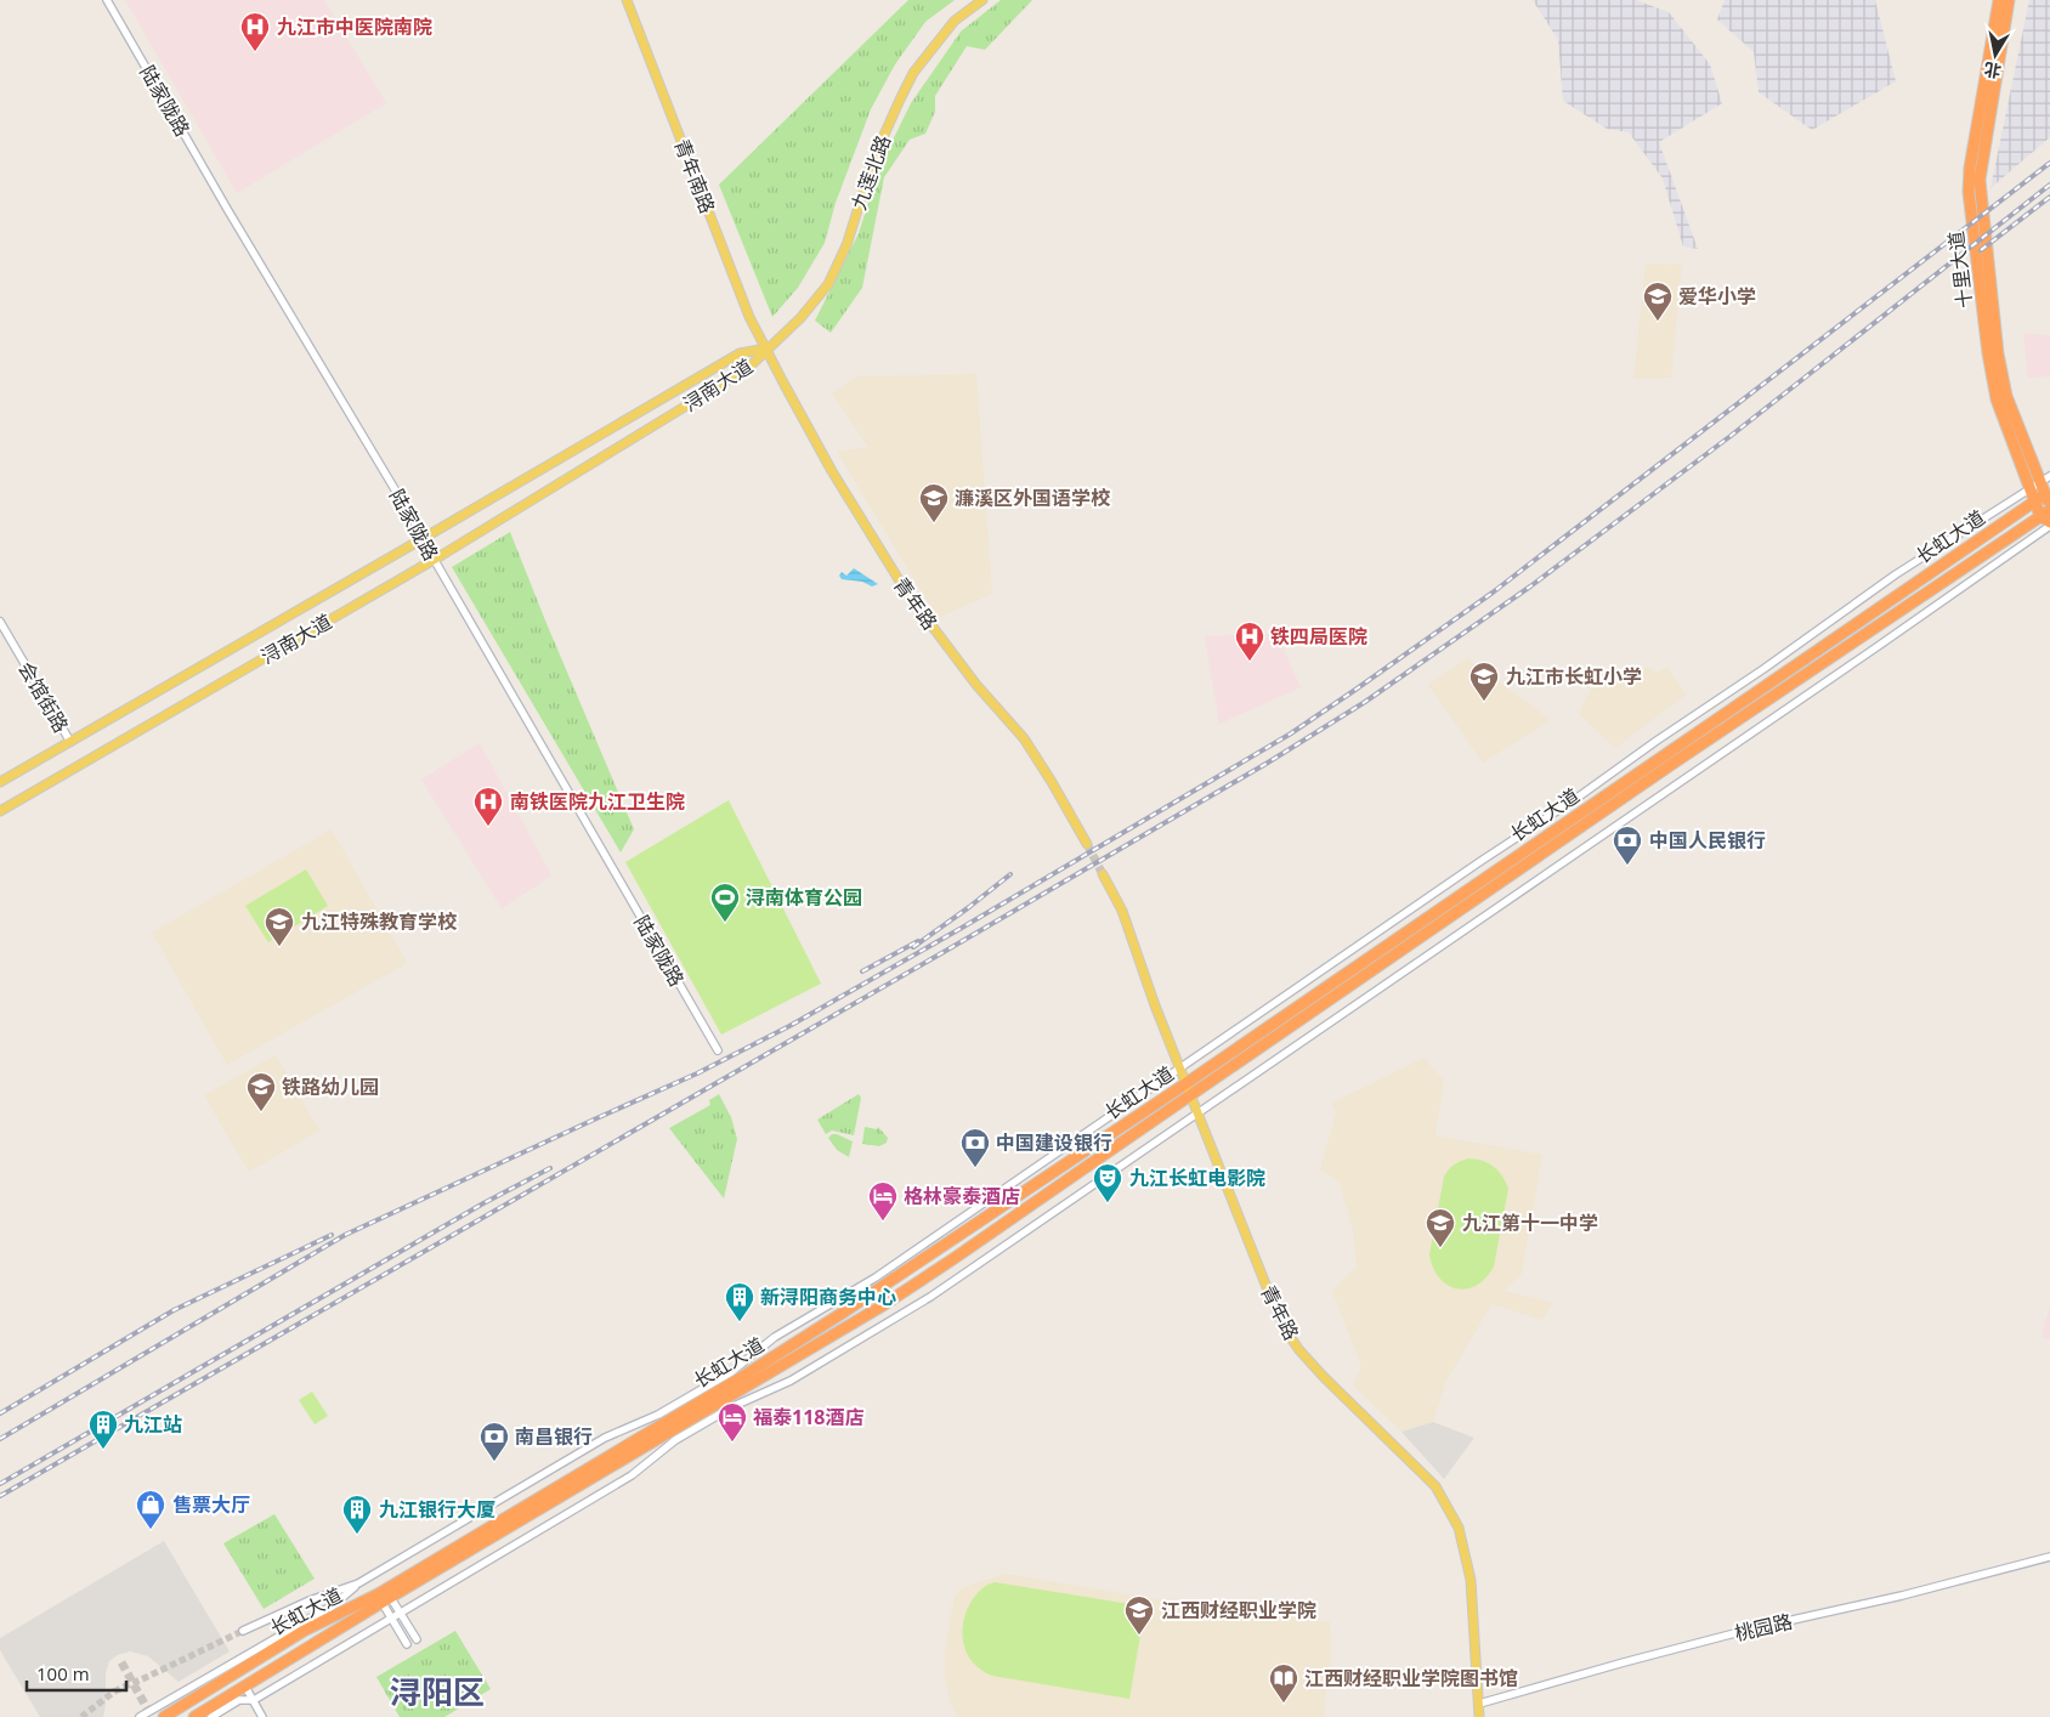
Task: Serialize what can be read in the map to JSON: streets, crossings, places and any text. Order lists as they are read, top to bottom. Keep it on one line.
{"streets":{"highway":["十里大道","长虹大道"],"main road":["九莲北路","青年南路","浔南大道","青年路"],"street":["陆家陇路","会馆街路","桃园路"]},"crossings":[["陆家陇路","浔南大道"],["九莲北路","青年南路"],["九莲北路","浔南大道"],["九莲北路","青年路"],["青年南路","浔南大道"],["青年南路","青年路"],["十里大道","长虹大道"],["浔南大道","青年路"],["浔南大道","会馆街路"],["长虹大道","青年路"],["青年路","桃园路"]],"districts":["浔阳区"],"places":{"hospital":["九江市中医院南院","铁四局医院","南铁医院九江卫生院"],"school or university":["爱华小学","濂溪区外国语学校","九江市长虹小学","九江特殊教育学校","铁路幼儿园","九江第十一中学","江西财经职业学院"],"bank":["中国人民银行","中国建设银行","南昌银行"],"sports":["浔南体育公园"],"theatre":["九江长虹电影院"],"hotel":["格林豪泰酒店","福泰118酒店"],"building":["新浔阳商务中心","九江站","九江银行大厦"],"shop":["售票大厅"],"library":["江西财经职业学院图书馆"]},"scale_bar":"100 m","north":"bottom"}
